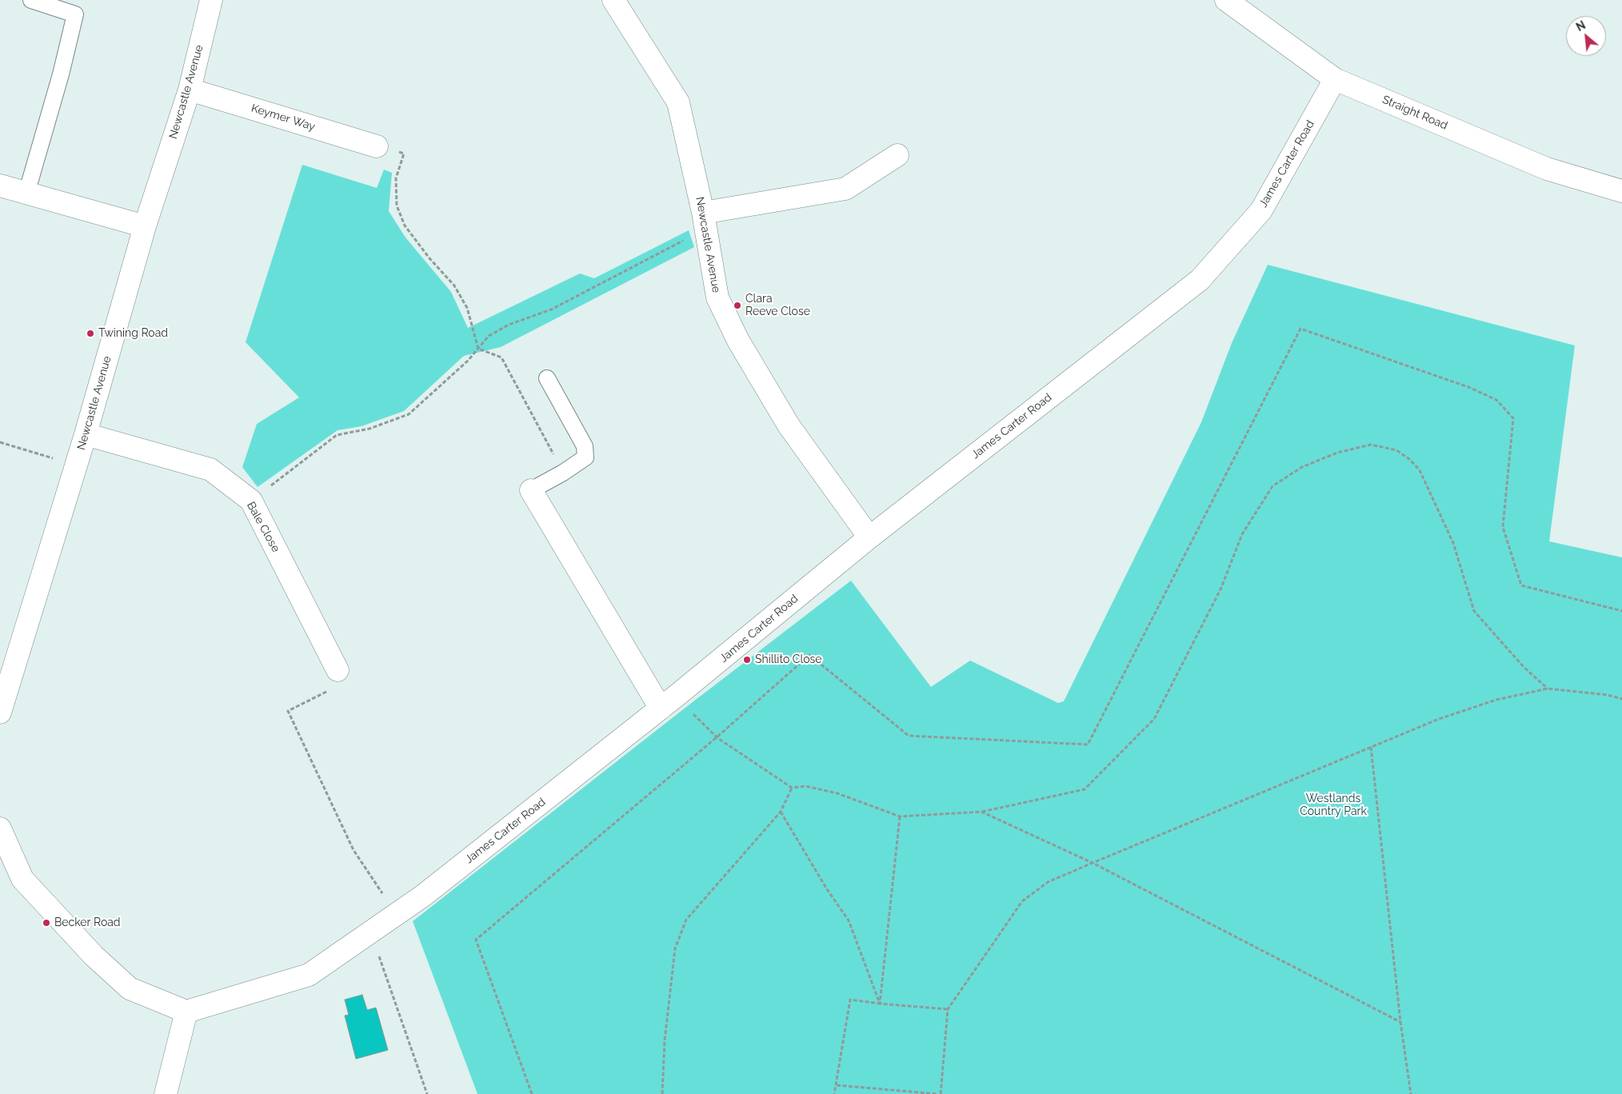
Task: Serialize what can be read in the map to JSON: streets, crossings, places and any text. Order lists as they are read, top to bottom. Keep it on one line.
{"streets":{"street":["Newcastle Avenue","Straight Road","Keymer Way","James Carter Road","Bale Close"]},"crossings":[["Newcastle Avenue","Keymer Way"],["Newcastle Avenue","James Carter Road"],["Newcastle Avenue","Bale Close"],["Straight Road","James Carter Road"]],"parks":["Westlands Country Park"],"places":["Clara Reeve Close","Twining Road","Shillito Close","Becker Road"],"north":"top left"}
